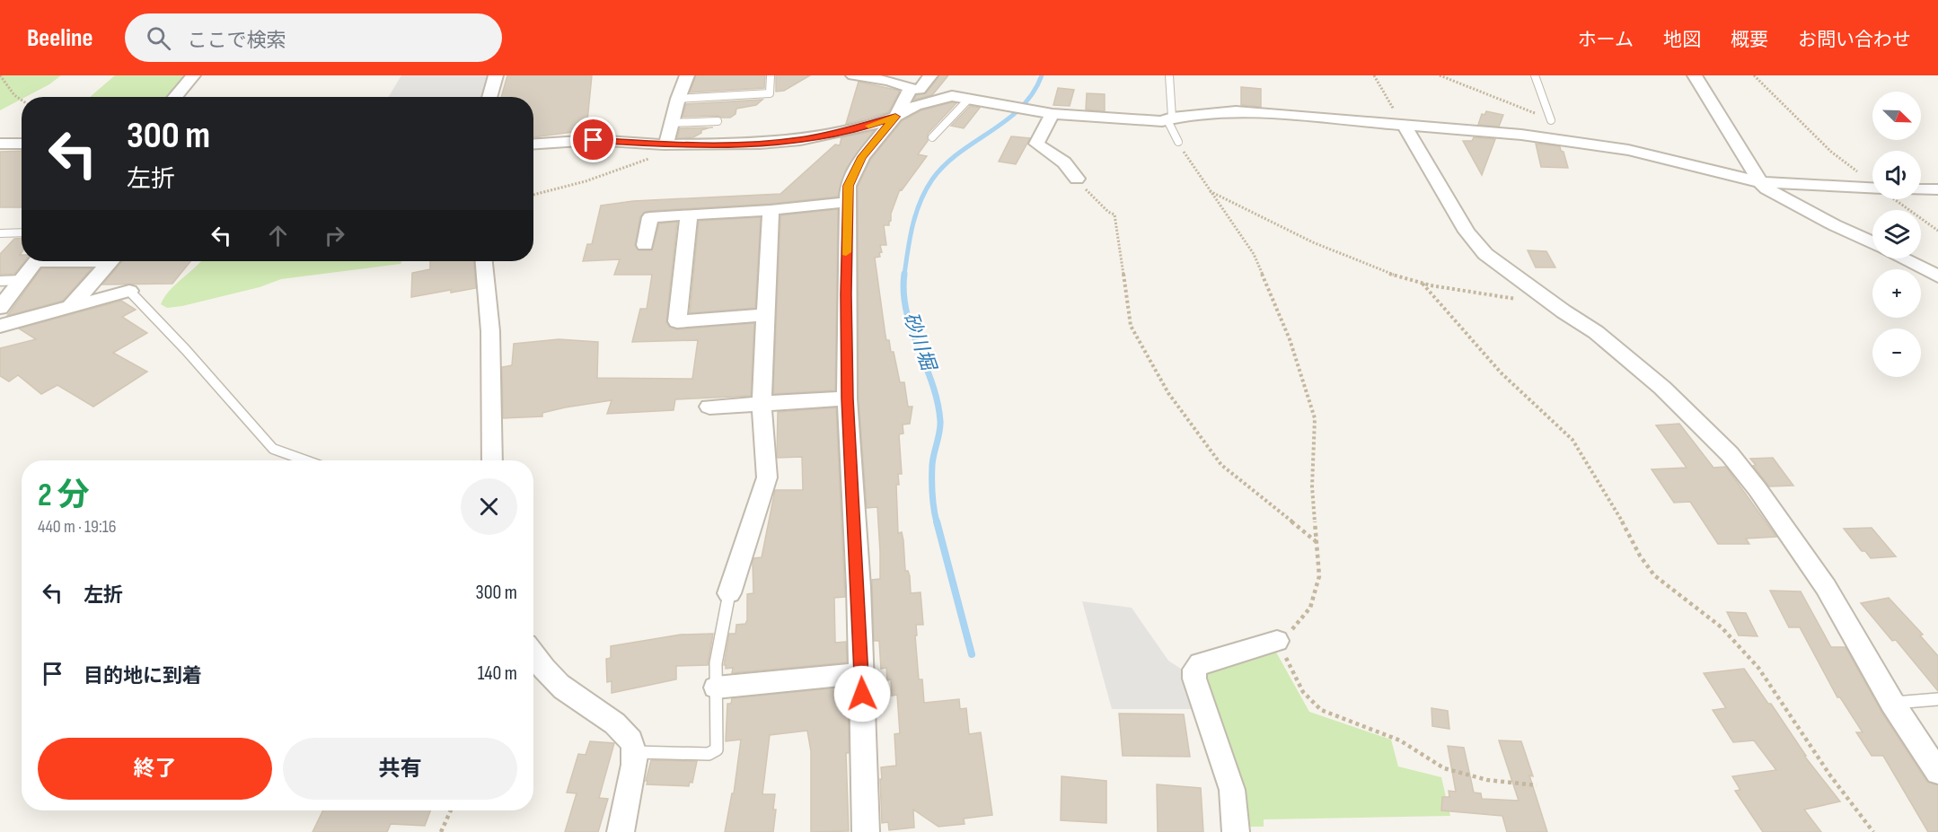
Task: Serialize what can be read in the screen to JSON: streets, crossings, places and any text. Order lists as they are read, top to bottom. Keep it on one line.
{"water":["砂川堀"],"north":"bottom right","page":{"header":"Beeline","search":"ここで検索","nav":["ホーム","地図","概要","お問い合わせ"],"map_buttons":["+","−"],"turn":["300 m","左折"],"heading":["2 分","440 m · 19:16"],"list":[{"name":"左折","value":"300 m"},{"name":"目的地に到着","value":"140 m"}],"buttons":["終了","共有"]}}
